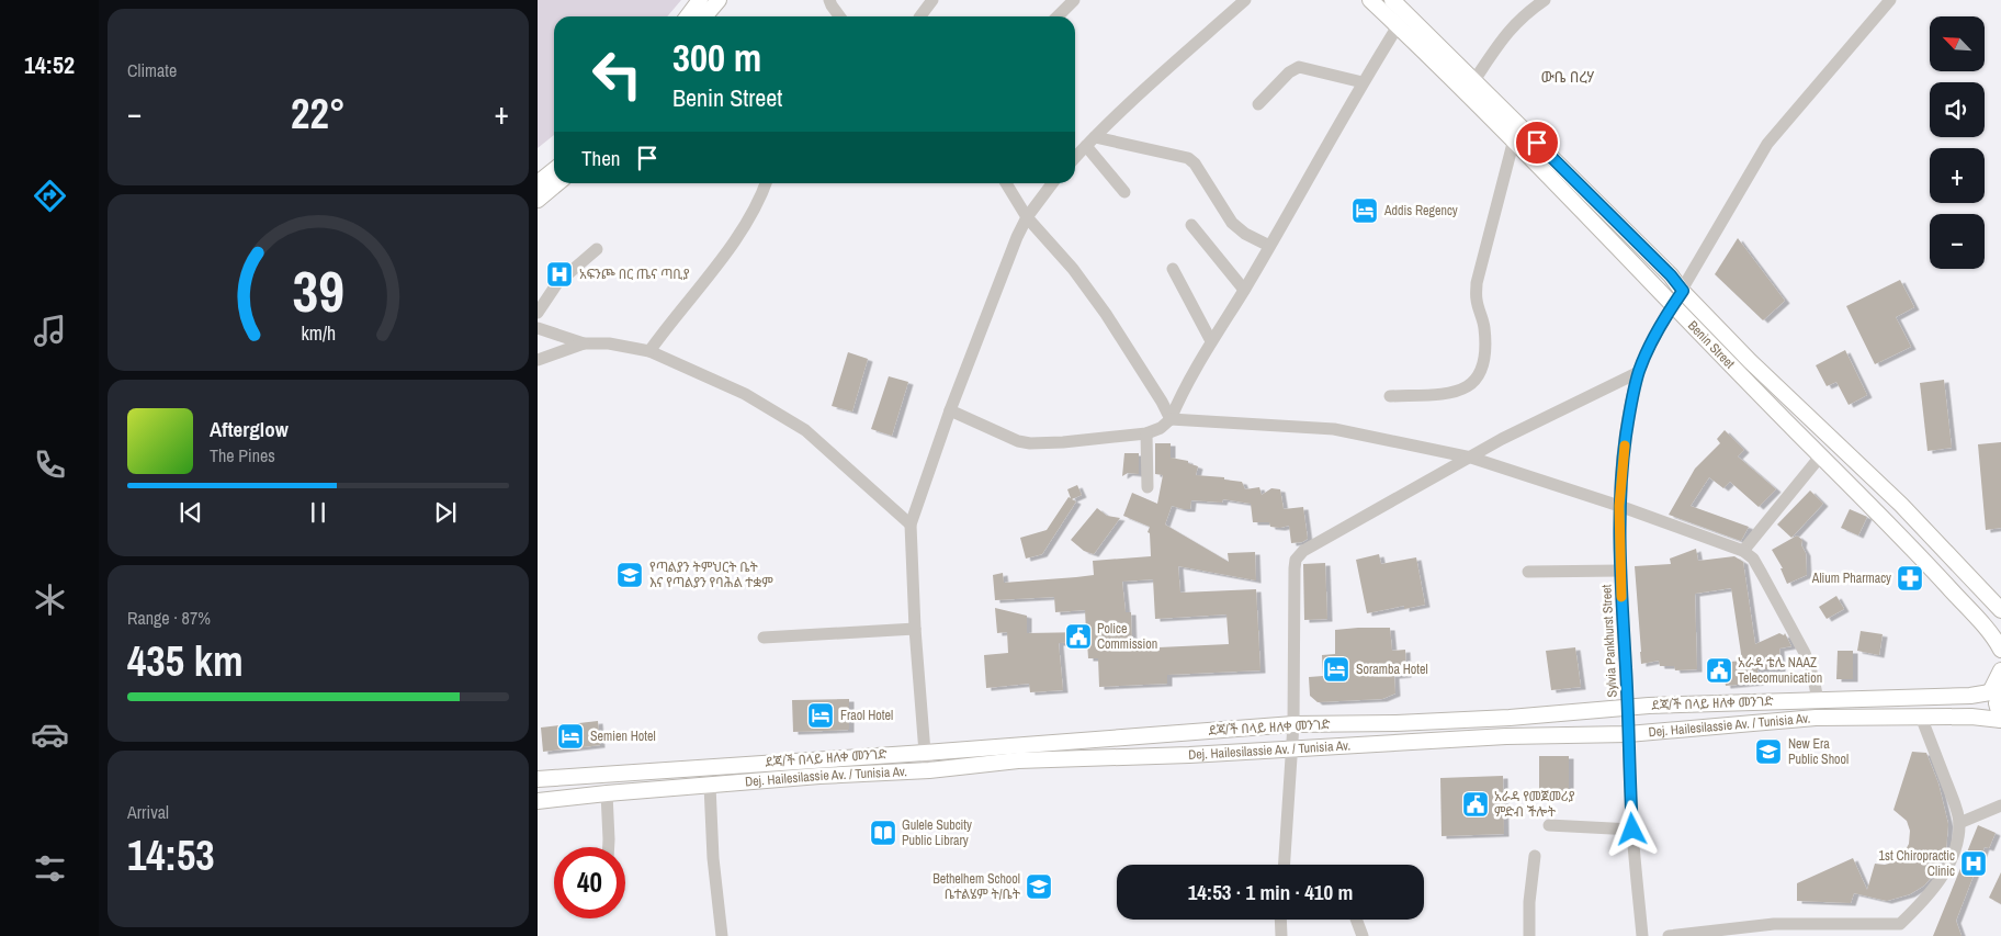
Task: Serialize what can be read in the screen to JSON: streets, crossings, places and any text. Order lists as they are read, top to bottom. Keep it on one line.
{"streets":{"main road":["Benin Street","ደጃ/ች በላይ ዘለቀ መንገድ","Dej. Hailesilassie Av. / Tunisia Av."],"street":["Sylvia Pankhurst Street"]},"crossings":[["Benin Street","Sylvia Pankhurst Street"],["Sylvia Pankhurst Street","ደጃ/ች በላይ ዘለቀ መንገድ"],["Sylvia Pankhurst Street","Dej. Hailesilassie Av. / Tunisia Av."]],"districts":["ውቤ በረሃ"],"places":{"hotel":["Addis Regency","Soramba Hotel","Fraol Hotel","Semien Hotel"],"hospital":["አፍንጮ በር ጤና ጣቢያ","1st Chiropractic Clinic"],"school or university":["የጣልያን ትምህርት ቤት እና የጣልያን የባሕል ተቋም","New Era Public Shool","Bethelhem School ቤተልሄም ት/ቤት"],"pharmacy":["Alium Pharmacy"],"public building":["Police Commission","አራዳ ቴሌ NAAZ Telecomunication","አራዳ የመጀመሪያ ምድብ ችሎት"],"library":["Gulele Subcity Public Library"]},"north":"top left","page":{"tabs":"14:52","tile":["Climate",["Range · 87%","435 km"],["Arrival","14:53"]],"map_buttons":["+","−"],"turn":["300 m","Benin Street"],"heat":["−","22°","+"],"then":"Then","song":["Afterglow","The Pines"],"limit":"40","trip":"14:53 · 1 min · 410 m","gauge":["39","km/h"]}}
